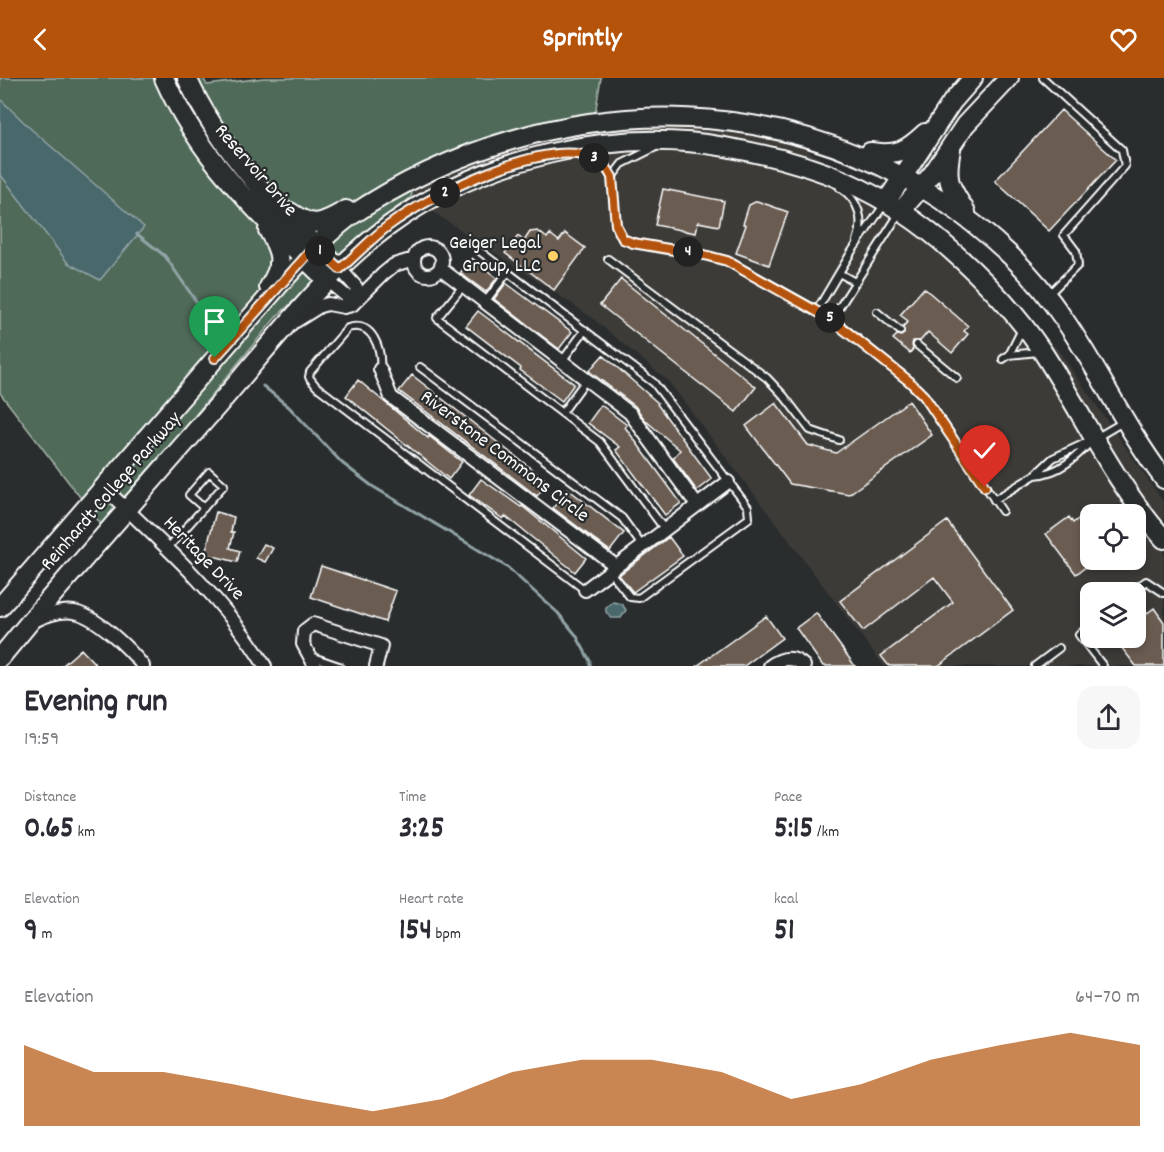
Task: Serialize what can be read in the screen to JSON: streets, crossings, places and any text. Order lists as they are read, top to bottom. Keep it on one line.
{"streets":{"street":["Reservoir Drive","Riverstone Commons Circle","Reinhardt College Parkway","Heritage Drive"]},"crossings":[["Reservoir Drive","Reinhardt College Parkway"],["Reinhardt College Parkway","Heritage Drive"]],"places":["Geiger Legal Group, LLC"],"page":{"header":"Sprintly","pins":["3","2","1","4","5"],"heading":["Evening run","19:59"],"stats":[["Distance","0.65 km"],["Time","3:25"],["Pace","5:15 /km"],["Elevation","9 m"],["Heart rate","154 bpm"],["kcal","51"]],"chart":["Elevation","64–70 m"]}}
